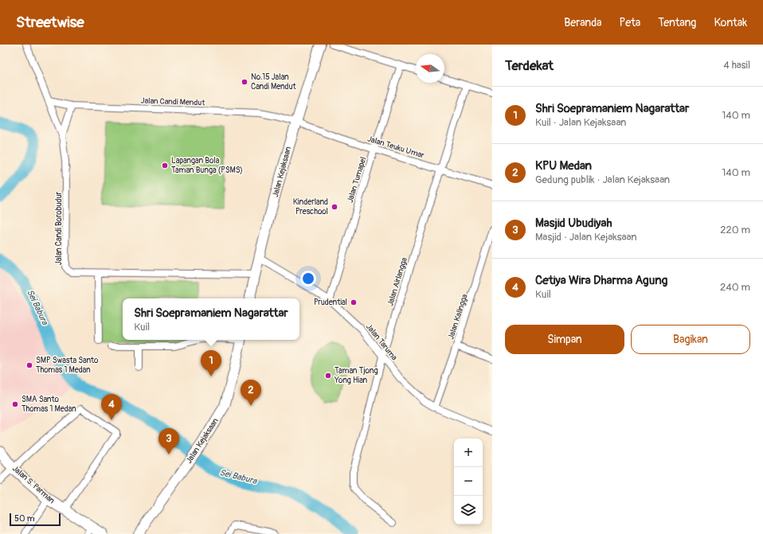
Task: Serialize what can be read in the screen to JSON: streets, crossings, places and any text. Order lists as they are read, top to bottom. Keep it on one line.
{"streets":{"main road":["Jalan Kejaksaan","Jalan S. Parman"],"street":["Jalan Candi Mendut","Jalan Teuku Umar","Jalan Tumapel","Jalan Candi Borobudur","Jalan Airlangga","Jalan Kalingga","Jalan Taruma"]},"crossings":[["Jalan Candi Mendut","Jalan Teuku Umar"],["Jalan Candi Mendut","Jalan Kejaksaan"],["Jalan Candi Mendut","Jalan Candi Borobudur"],["Jalan Teuku Umar","Jalan Kejaksaan"],["Jalan Teuku Umar","Jalan Tumapel"],["Jalan Teuku Umar","Jalan Airlangga"],["Jalan Kejaksaan","Jalan Candi Borobudur"],["Jalan Kejaksaan","Jalan Taruma"],["Jalan Tumapel","Jalan Taruma"],["Jalan Airlangga","Jalan Taruma"],["Jalan Kalingga","Jalan Taruma"]],"water":["Sei Babura"],"places":["No.15 Jalan Candi Mendut","Lapangan Bola Taman Bunga (PSMS)","Kinderland Preschool","Prudential","SMP Swasta Santo Thomas 1 Medan","Taman Tjong Yong Hian","SMA Santo Thomas 1 Medan"],"scale_bar":"50 m","north":"left","page":{"header":"Streetwise","nav":["Beranda","Peta","Tentang","Kontak"],"heading":["Terdekat","4 hasil"],"list":[{"mark":"1","name":"Shri Soepramaniem Nagarattar","note":"Kuil · Jalan Kejaksaan","value":"140 m"},{"mark":"2","name":"KPU Medan","note":"Gedung publik · Jalan Kejaksaan","value":"140 m"},{"mark":"3","name":"Masjid Ubudiyah","note":"Masjid · Jalan Kejaksaan","value":"220 m"},{"mark":"4","name":"Cetiya Wira Dharma Agung","note":"Kuil","value":"240 m"}],"popup":["Shri Soepramaniem Nagarattar","Kuil"],"buttons":["Simpan","Bagikan"],"pins":["1","2","4","3"],"map_buttons":["+","−"],"scale":"50 m"}}
